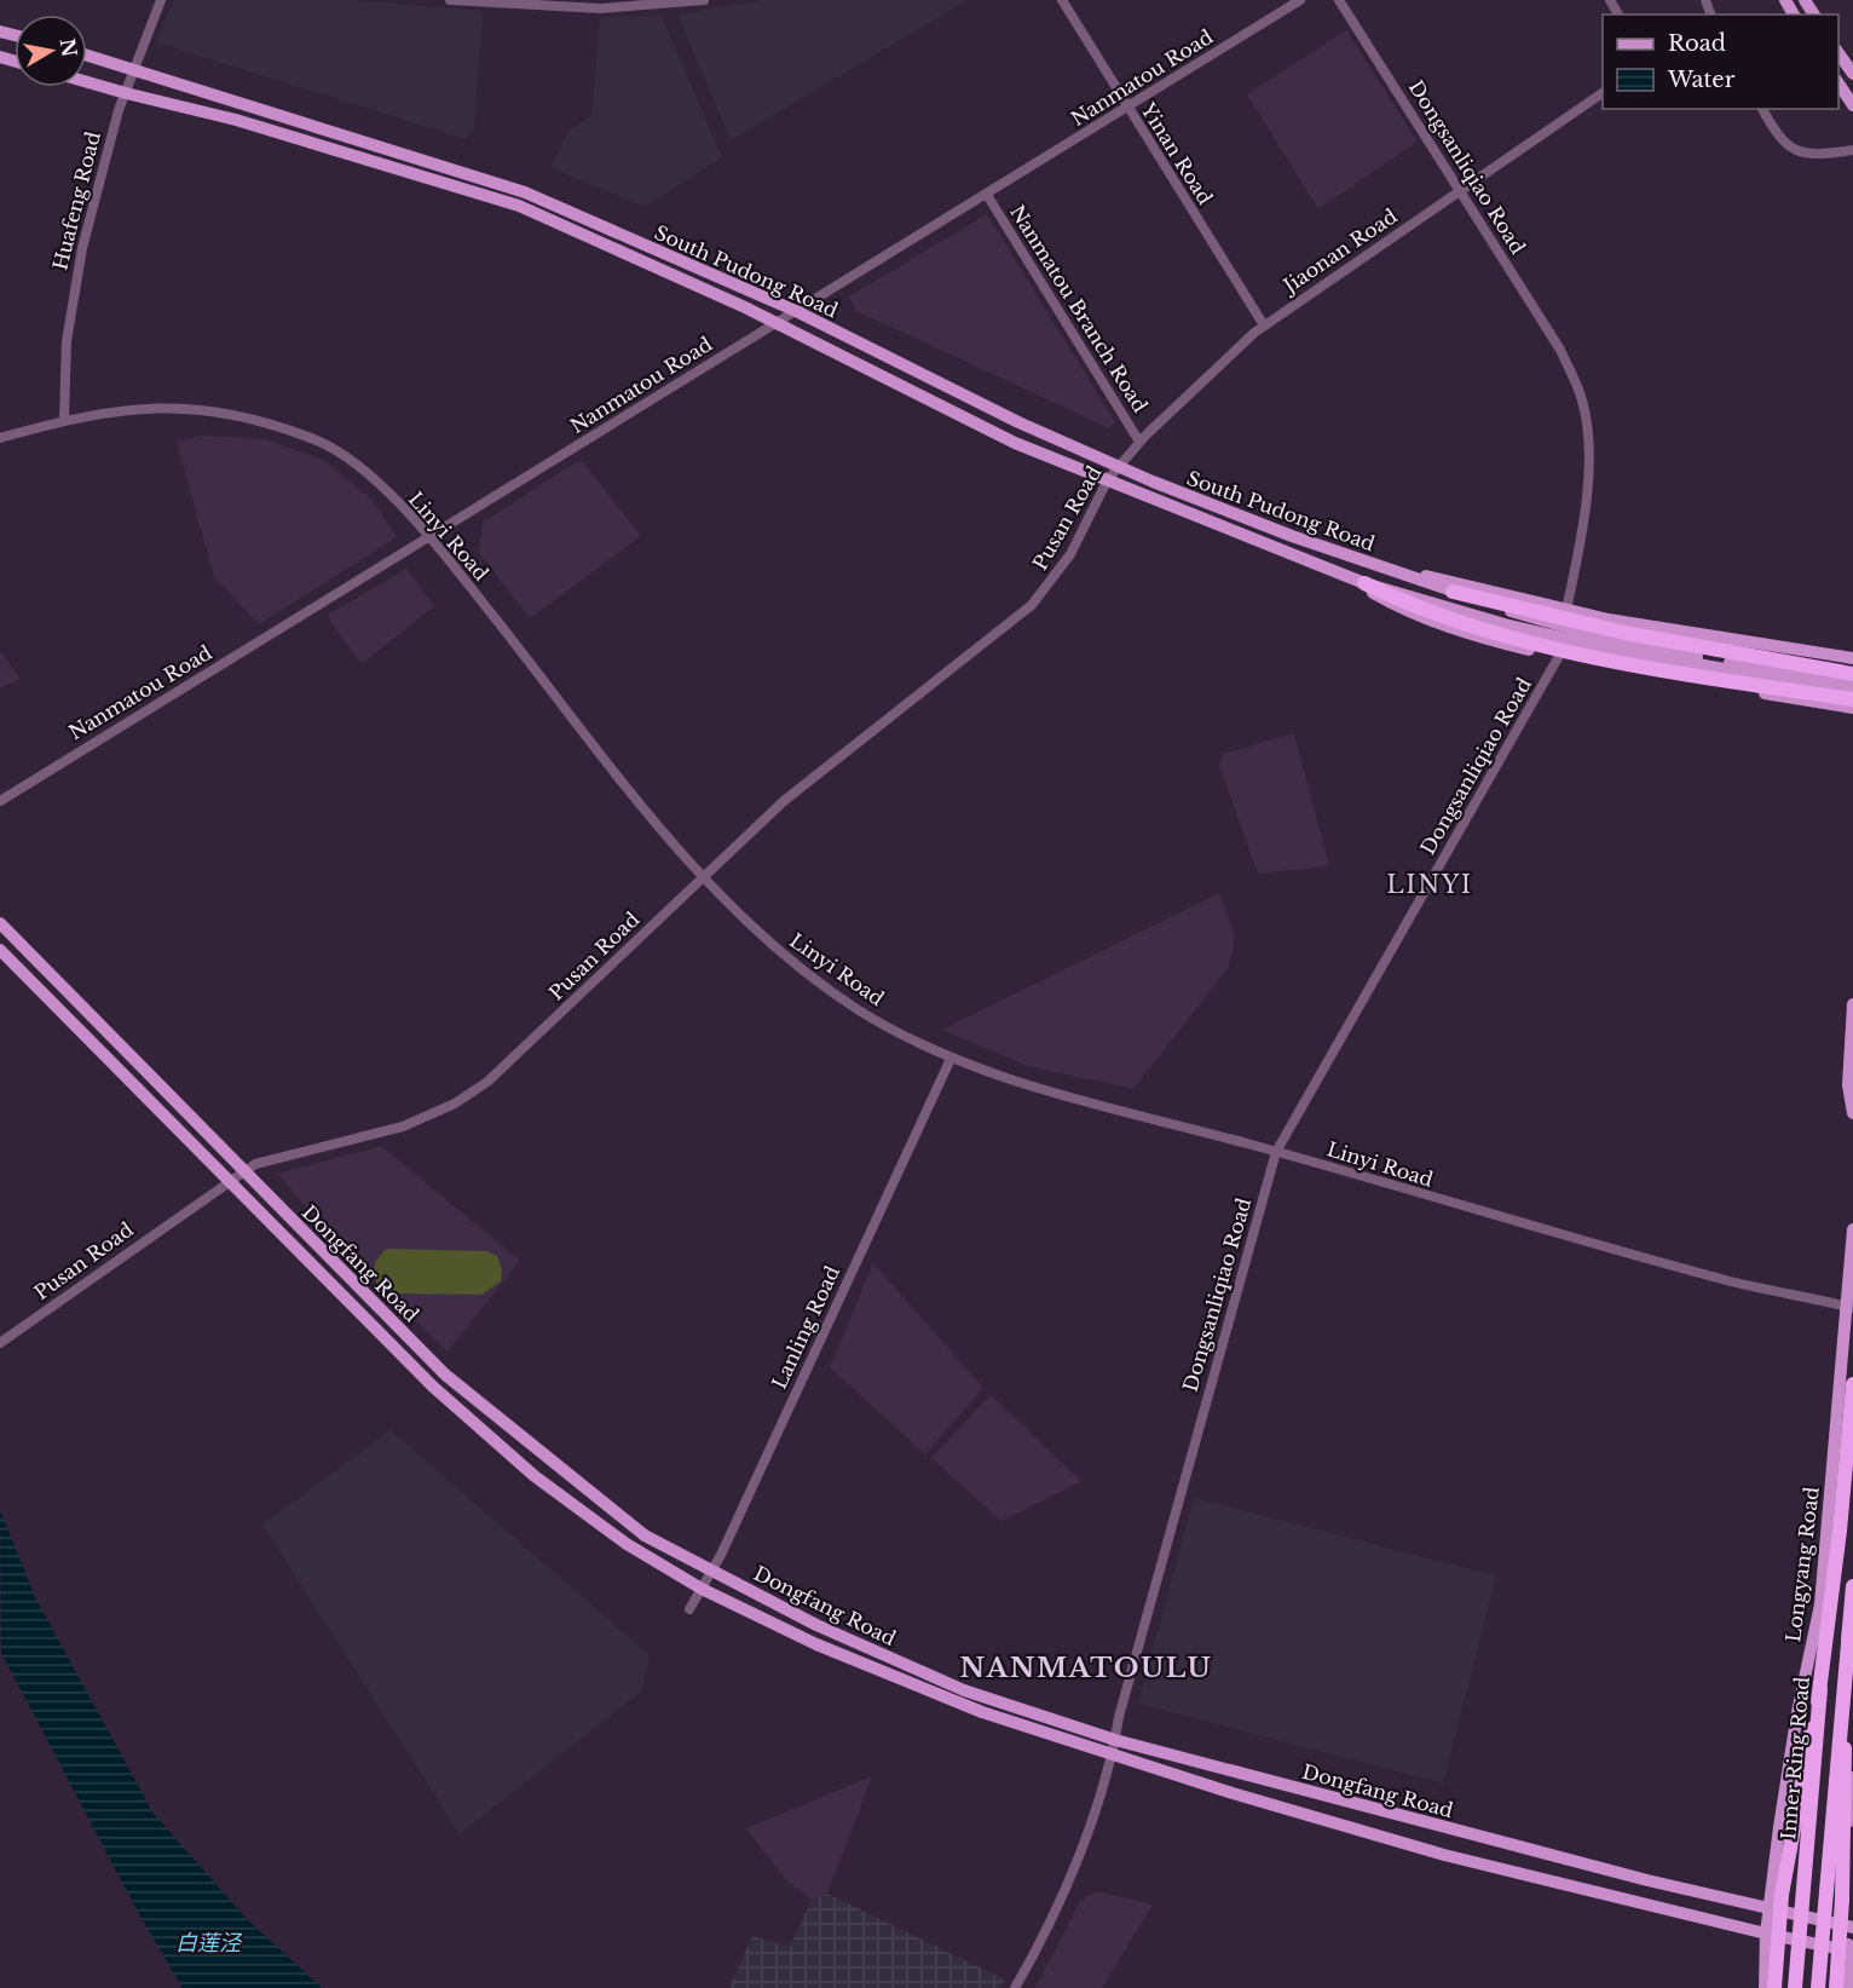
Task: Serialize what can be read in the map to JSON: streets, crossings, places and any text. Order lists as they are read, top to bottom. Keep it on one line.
{"streets":{"highway":["Inner Ring Road"],"main road":["South Pudong Road","Dongfang Road","Longyang Road"],"street":["Nanmatou Road","Yinan Road","Dongsanliqiao Road","Huafeng Road","Jiaonan Road","Nanmatou Branch Road","Pusan Road","Linyi Road","Lanling Road"]},"crossings":[["Nanmatou Road","Yinan Road"],["Nanmatou Road","South Pudong Road"],["Nanmatou Road","Nanmatou Branch Road"],["Nanmatou Road","Linyi Road"],["Yinan Road","Jiaonan Road"],["Dongsanliqiao Road","Jiaonan Road"],["Dongsanliqiao Road","South Pudong Road"],["Dongsanliqiao Road","Linyi Road"],["Dongsanliqiao Road","Dongfang Road"],["Huafeng Road","South Pudong Road"],["Huafeng Road","Linyi Road"],["Jiaonan Road","South Pudong Road"],["Jiaonan Road","Nanmatou Branch Road"],["Jiaonan Road","Pusan Road"],["South Pudong Road","Pusan Road"],["Pusan Road","Linyi Road"],["Pusan Road","Dongfang Road"],["Linyi Road","Lanling Road"],["Linyi Road","Longyang Road"],["Dongfang Road","Lanling Road"],["Dongfang Road","Longyang Road"]],"districts":["LINYI","NANMATOULU"],"water":["白莲泾"],"legend":["Road","Water"],"north":"right"}
